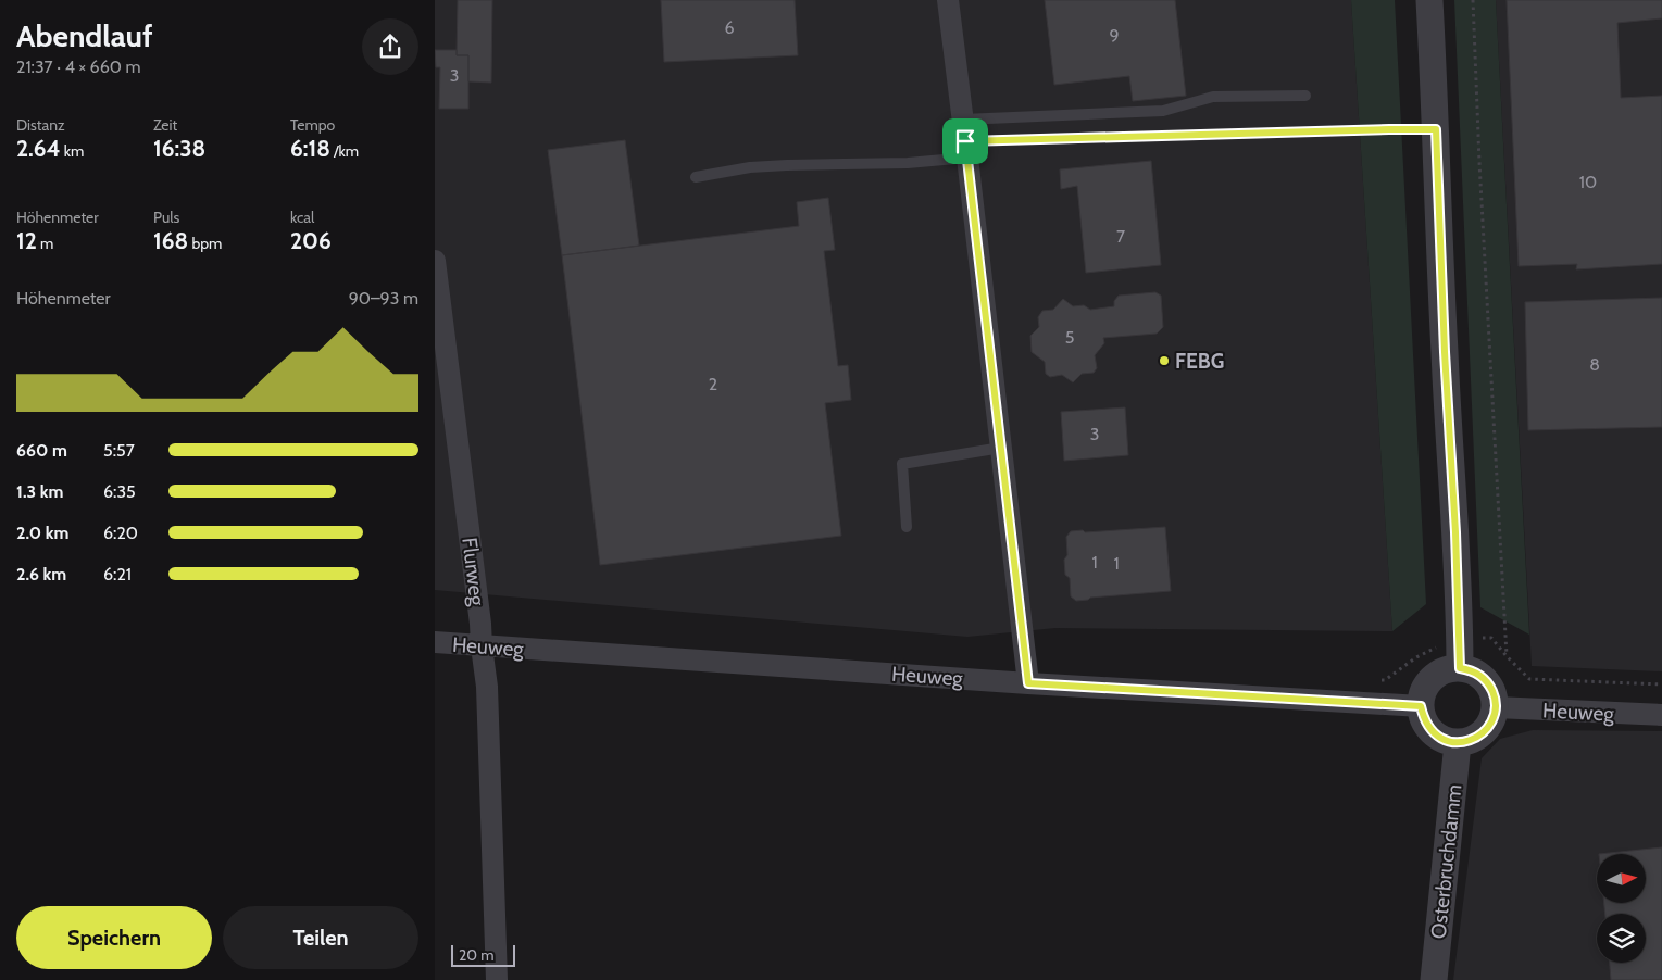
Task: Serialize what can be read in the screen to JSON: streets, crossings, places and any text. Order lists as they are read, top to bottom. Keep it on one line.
{"streets":{"street":["Flurweg","Heuweg","Osterbruchdamm"]},"crossings":[["Flurweg","Heuweg"],["Heuweg","Osterbruchdamm"]],"places":["FEBG"],"house_numbers":["6","9","3","10","7","5","8","2","3","1","1"],"scale_bar":"20 m","north":"right","page":{"heading":["Abendlauf","21:37 · 4 × 660 m"],"stats":[["Distanz","2.64 km"],["Zeit","16:38"],["Tempo","6:18 /km"],["Höhenmeter","12 m"],["Puls","168 bpm"],["kcal","206"]],"chart":["Höhenmeter","90–93 m"],"list":[{"name":"660 m","note":"5:57"},{"name":"1.3 km","note":"6:35"},{"name":"2.0 km","note":"6:20"},{"name":"2.6 km","note":"6:21"}],"buttons":["Speichern","Teilen"],"scale":"20 m"}}
